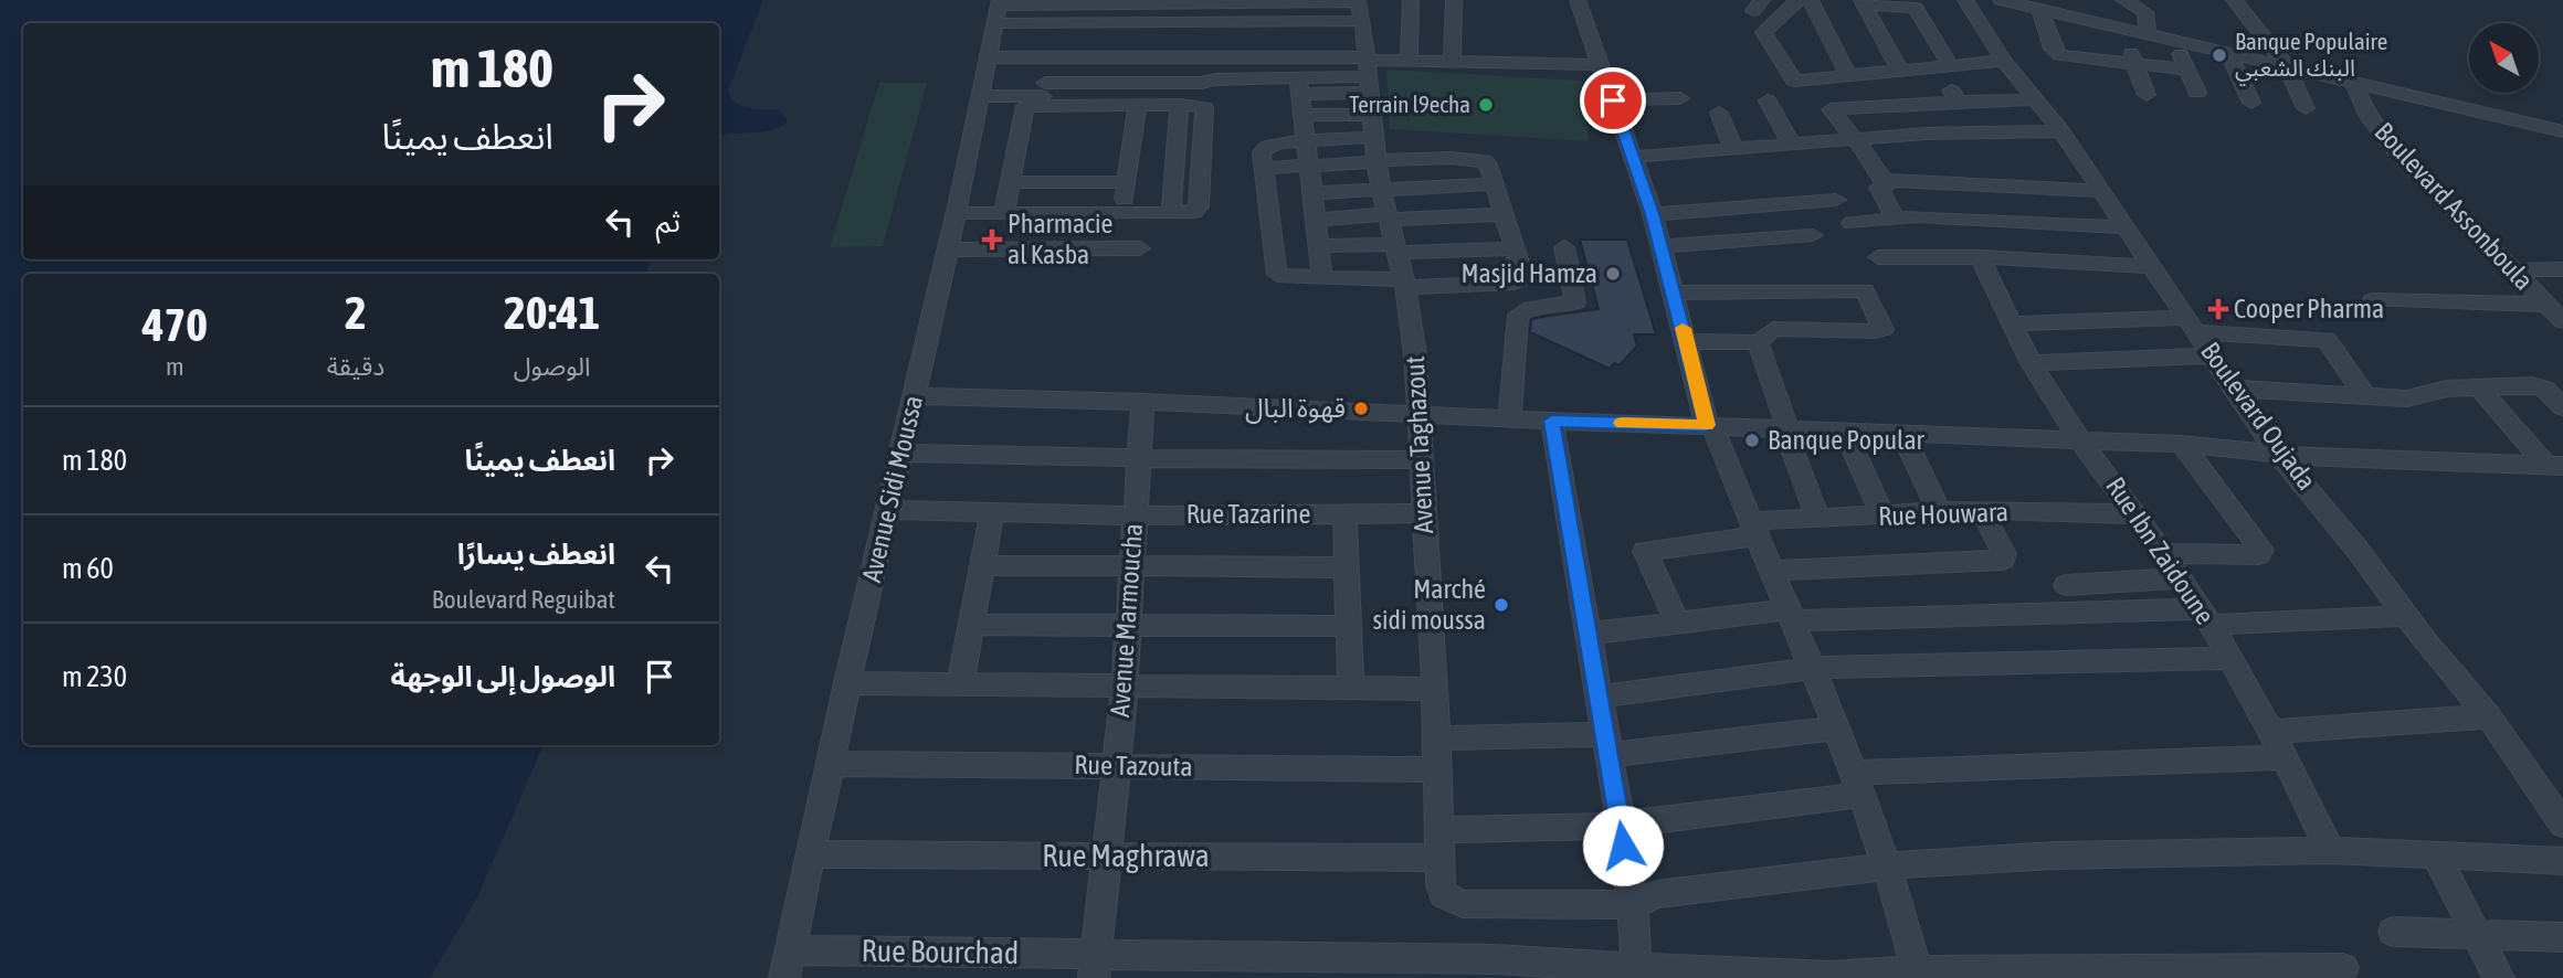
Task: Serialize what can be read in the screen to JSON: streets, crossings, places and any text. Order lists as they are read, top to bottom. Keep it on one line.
{"streets":{"street":["Boulevard Assonboula","Boulevard Oujada","Avenue Taghazout","Avenue Sidi Moussa","Rue Tazarine","Rue Houwara","Rue Ibn Zaidoune","Avenue Marmoucha","Rue Tazouta","Rue Maghrawa","Rue Bourchad"]},"crossings":[["Avenue Taghazout","Rue Tazarine"],["Avenue Taghazout","Rue Tazouta"],["Avenue Taghazout","Rue Maghrawa"],["Avenue Sidi Moussa","Rue Tazarine"],["Avenue Sidi Moussa","Rue Tazouta"],["Avenue Sidi Moussa","Rue Maghrawa"],["Avenue Sidi Moussa","Rue Bourchad"],["Rue Tazarine","Avenue Marmoucha"],["Rue Houwara","Rue Ibn Zaidoune"],["Rue Ibn Zaidoune","Rue Maghrawa"],["Avenue Marmoucha","Rue Tazouta"],["Avenue Marmoucha","Rue Maghrawa"],["Avenue Marmoucha","Rue Bourchad"]],"places":{"other":["Banque Populaire البنك الشعبي","Terrain l9echa","Masjid Hamza","قهوة البال","Banque Popular","Marché sidi moussa"],"health":["Pharmacie al Kasba","Cooper Pharma"]},"north":"top left","page":{"turn":["180 m","انعطف يمينًا"],"then":"ثم","eta":["20:41","الوصول","2","دقيقة","470","m"],"list":[{"name":"انعطف يمينًا","value":"180 m"},{"name":"انعطف يسارًا","note":"Boulevard Reguibat","value":"60 m"},{"name":"الوصول إلى الوجهة","value":"230 m"}]}}
